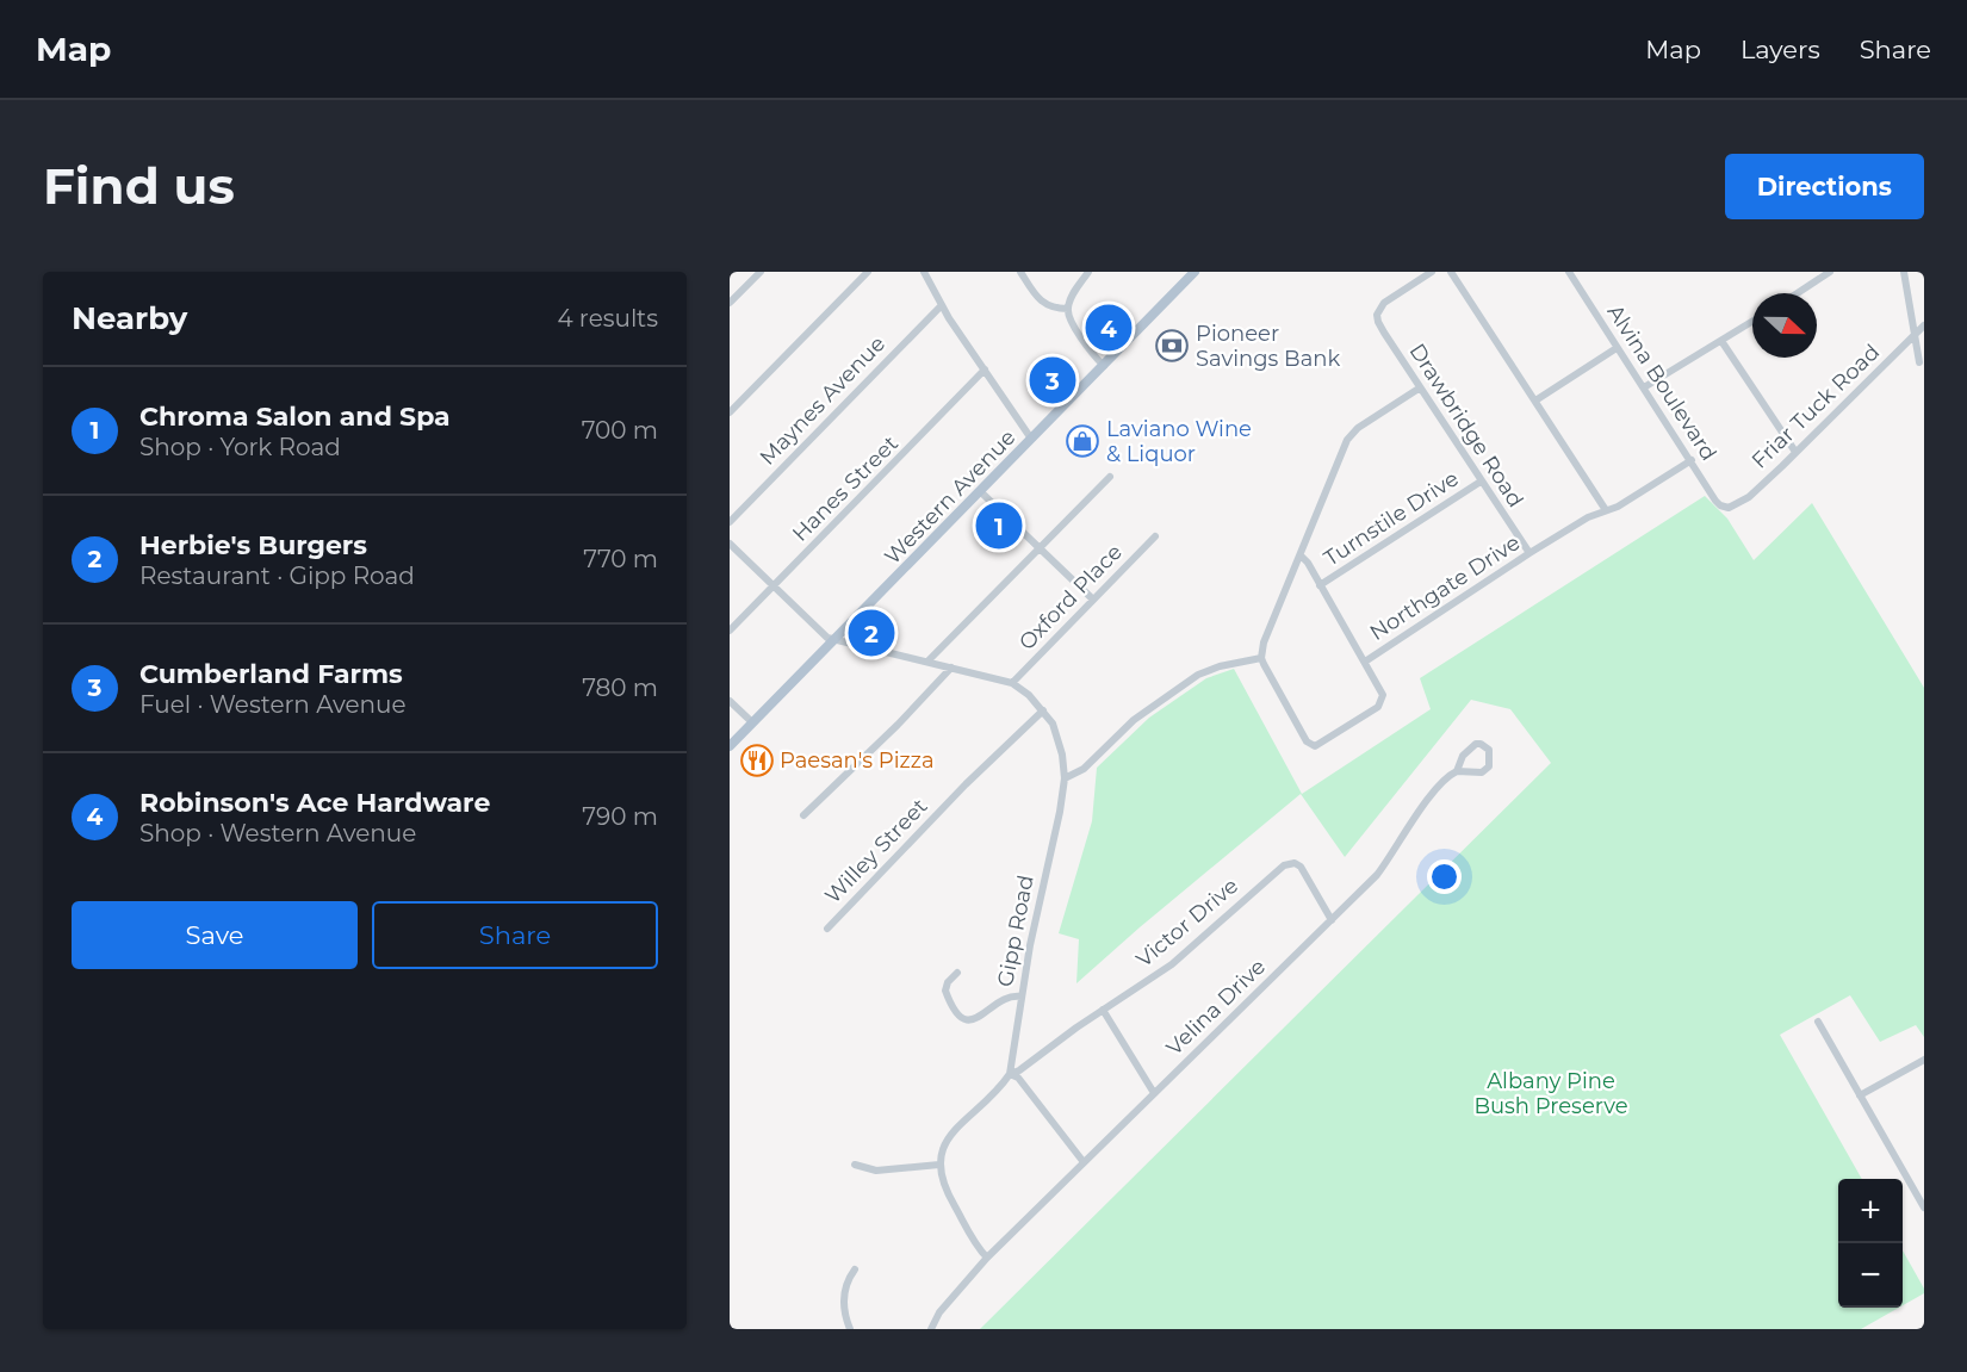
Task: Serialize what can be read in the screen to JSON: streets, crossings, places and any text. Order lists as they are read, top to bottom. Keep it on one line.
{"streets":{"main road":["Western Avenue"],"street":["Alvina Boulevard","Maynes Avenue","Friar Tuck Road","Drawbridge Road","Hanes Street","Turnstile Drive","Northgate Drive","Oxford Place","Willey Street","Victor Drive","Gipp Road","Velina Drive"]},"crossings":[["Alvina Boulevard","Friar Tuck Road"],["Alvina Boulevard","Northgate Drive"],["Drawbridge Road","Turnstile Drive"],["Drawbridge Road","Northgate Drive"],["Western Avenue","Gipp Road"],["Oxford Place","Gipp Road"],["Willey Street","Gipp Road"],["Victor Drive","Gipp Road"],["Victor Drive","Velina Drive"]],"parks":["Albany Pine Bush Preserve"],"places":{"bank":["Pioneer Savings Bank"],"shop":["Laviano Wine & Liquor"],"restaurant":["Paesan's Pizza"]},"north":"right","page":{"header":"Map","nav":["Map","Layers","Share"],"buttons":["Directions",["Save","Share"]],"title":"Find us","heading":["Nearby","4 results"],"pins":["4","3","1","2"],"list":[{"mark":"1","name":"Chroma Salon and Spa","note":"Shop · York Road","value":"700 m"},{"mark":"2","name":"Herbie's Burgers","note":"Restaurant · Gipp Road","value":"770 m"},{"mark":"3","name":"Cumberland Farms","note":"Fuel · Western Avenue","value":"780 m"},{"mark":"4","name":"Robinson's Ace Hardware","note":"Shop · Western Avenue","value":"790 m"}],"map_buttons":["+","−"]}}
